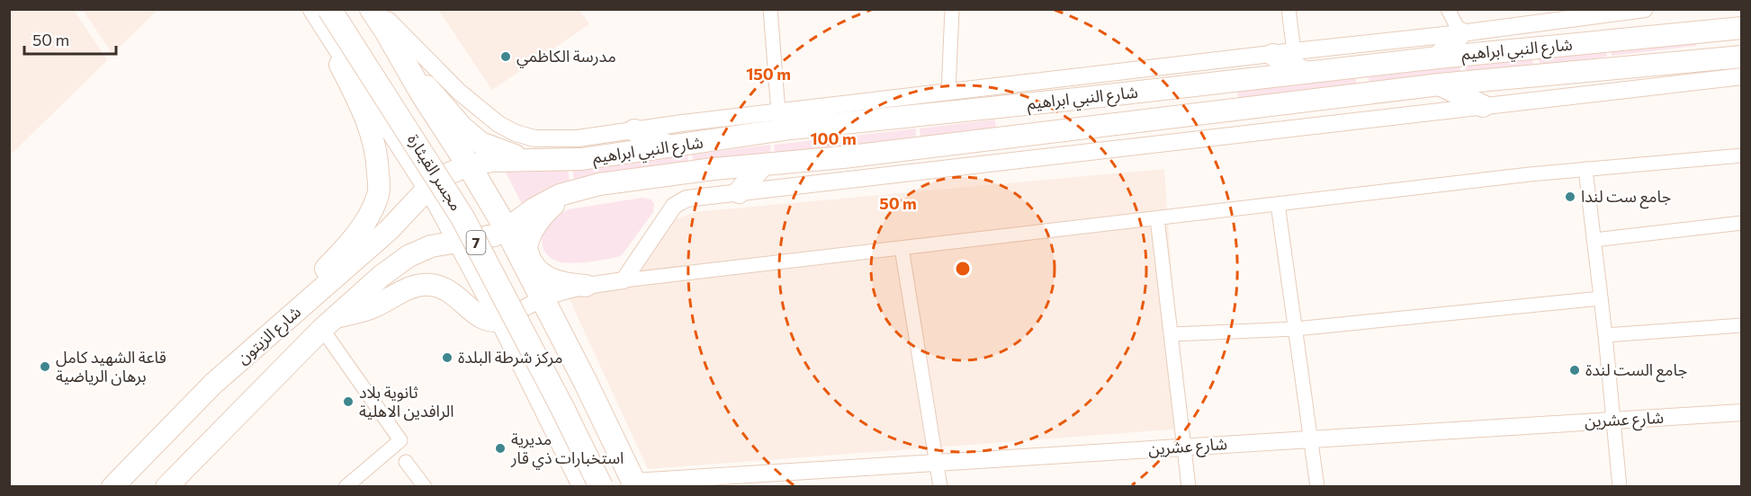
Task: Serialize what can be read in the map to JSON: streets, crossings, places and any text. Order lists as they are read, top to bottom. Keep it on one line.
{"streets":{"highway":["مجسر القيثارة","7"],"main road":["شارع النبي ابراهيم","شارع الزيتون"],"street":["شارع عشرين"]},"crossings":[["شارع النبي ابراهيم","شارع الزيتون"],["مجسر القيثارة","شارع عشرين"]],"places":["مدرسة الكاظمي","جامع ست لندا","مركز شرطة البلدة","قاعة الشهيد كامل برهان الرياضية","جامع الست لندة","ثانوية بلاد الرافدين الاهلية","مديرية استخبارات ذي قار"],"scale_bar":"50 m","rings":["150 m","100 m","50 m"]}
